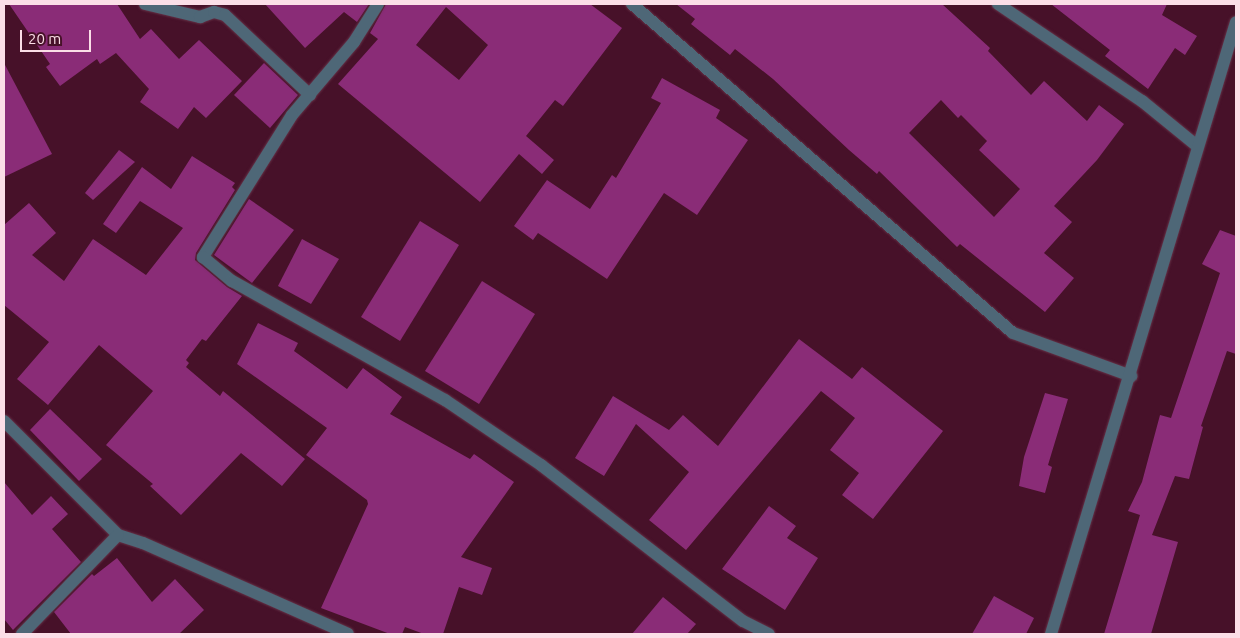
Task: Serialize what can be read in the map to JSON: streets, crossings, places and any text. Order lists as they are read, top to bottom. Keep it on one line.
{"scale_bar":"20 m"}
